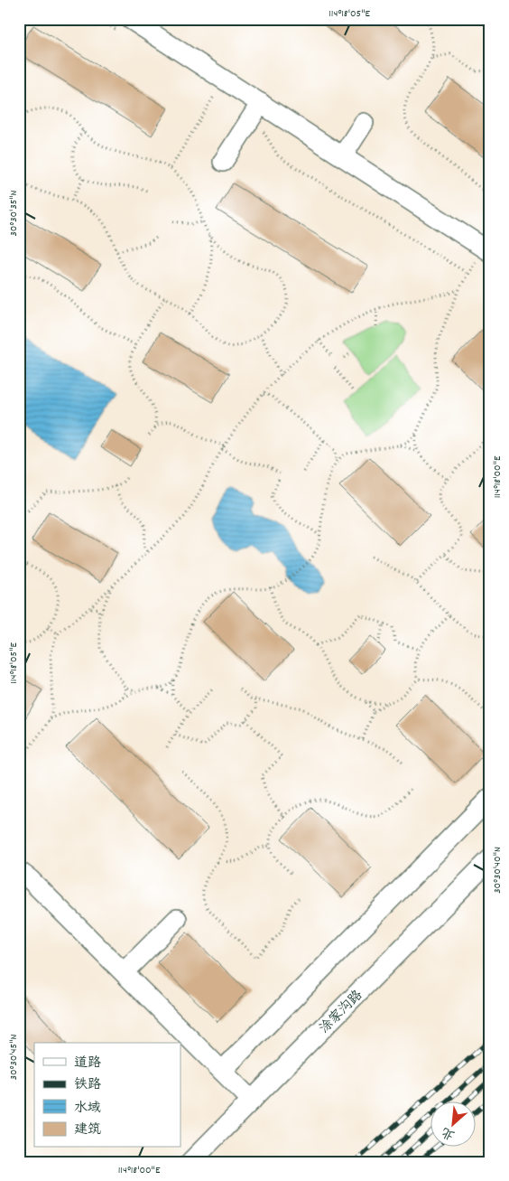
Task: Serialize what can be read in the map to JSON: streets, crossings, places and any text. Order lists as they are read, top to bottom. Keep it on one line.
{"streets":{"street":["涂家沟路"]},"legend":["道路","铁路","水域","建筑"],"north":"bottom left","coordinates":["114°18'05\"E","30°30'35\"N","114°18'00\"E","30°30'40\"N","30°30'45\"N"]}
